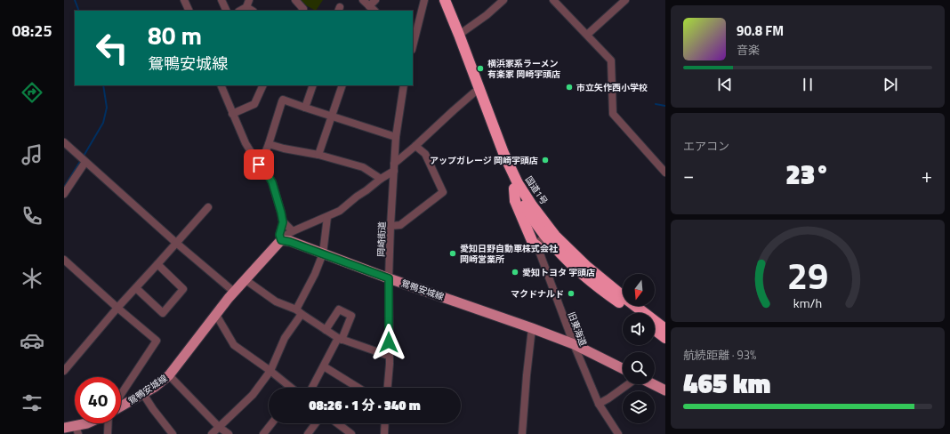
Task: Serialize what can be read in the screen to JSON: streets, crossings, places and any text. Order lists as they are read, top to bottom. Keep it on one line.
{"streets":{"highway":["国道1号"],"main road":["鴛鴨安城線"],"street":["岡崎街道","旧東海道"]},"crossings":[["岡崎街道","鴛鴨安城線"],["鴛鴨安城線","旧東海道"]],"places":["横浜家系ラーメン 有楽家 岡崎宇頭店","市立矢作西小学校","アップガレージ 岡崎宇頭店","愛知日野自動車株式会社 岡崎営業所","愛知トヨタ 宇頭店","マクドナルド"],"north":"bottom","page":{"tabs":"08:25","turn":["80 m","鴛鴨安城線"],"song":["90.8 FM","音楽"],"tile":["エアコン",["航続距離 · 93%","465 km"]],"heat":["−","23°","+"],"limit":"40","trip":"08:26 · 1 分 · 340 m","gauge":["29","km/h"]}}
